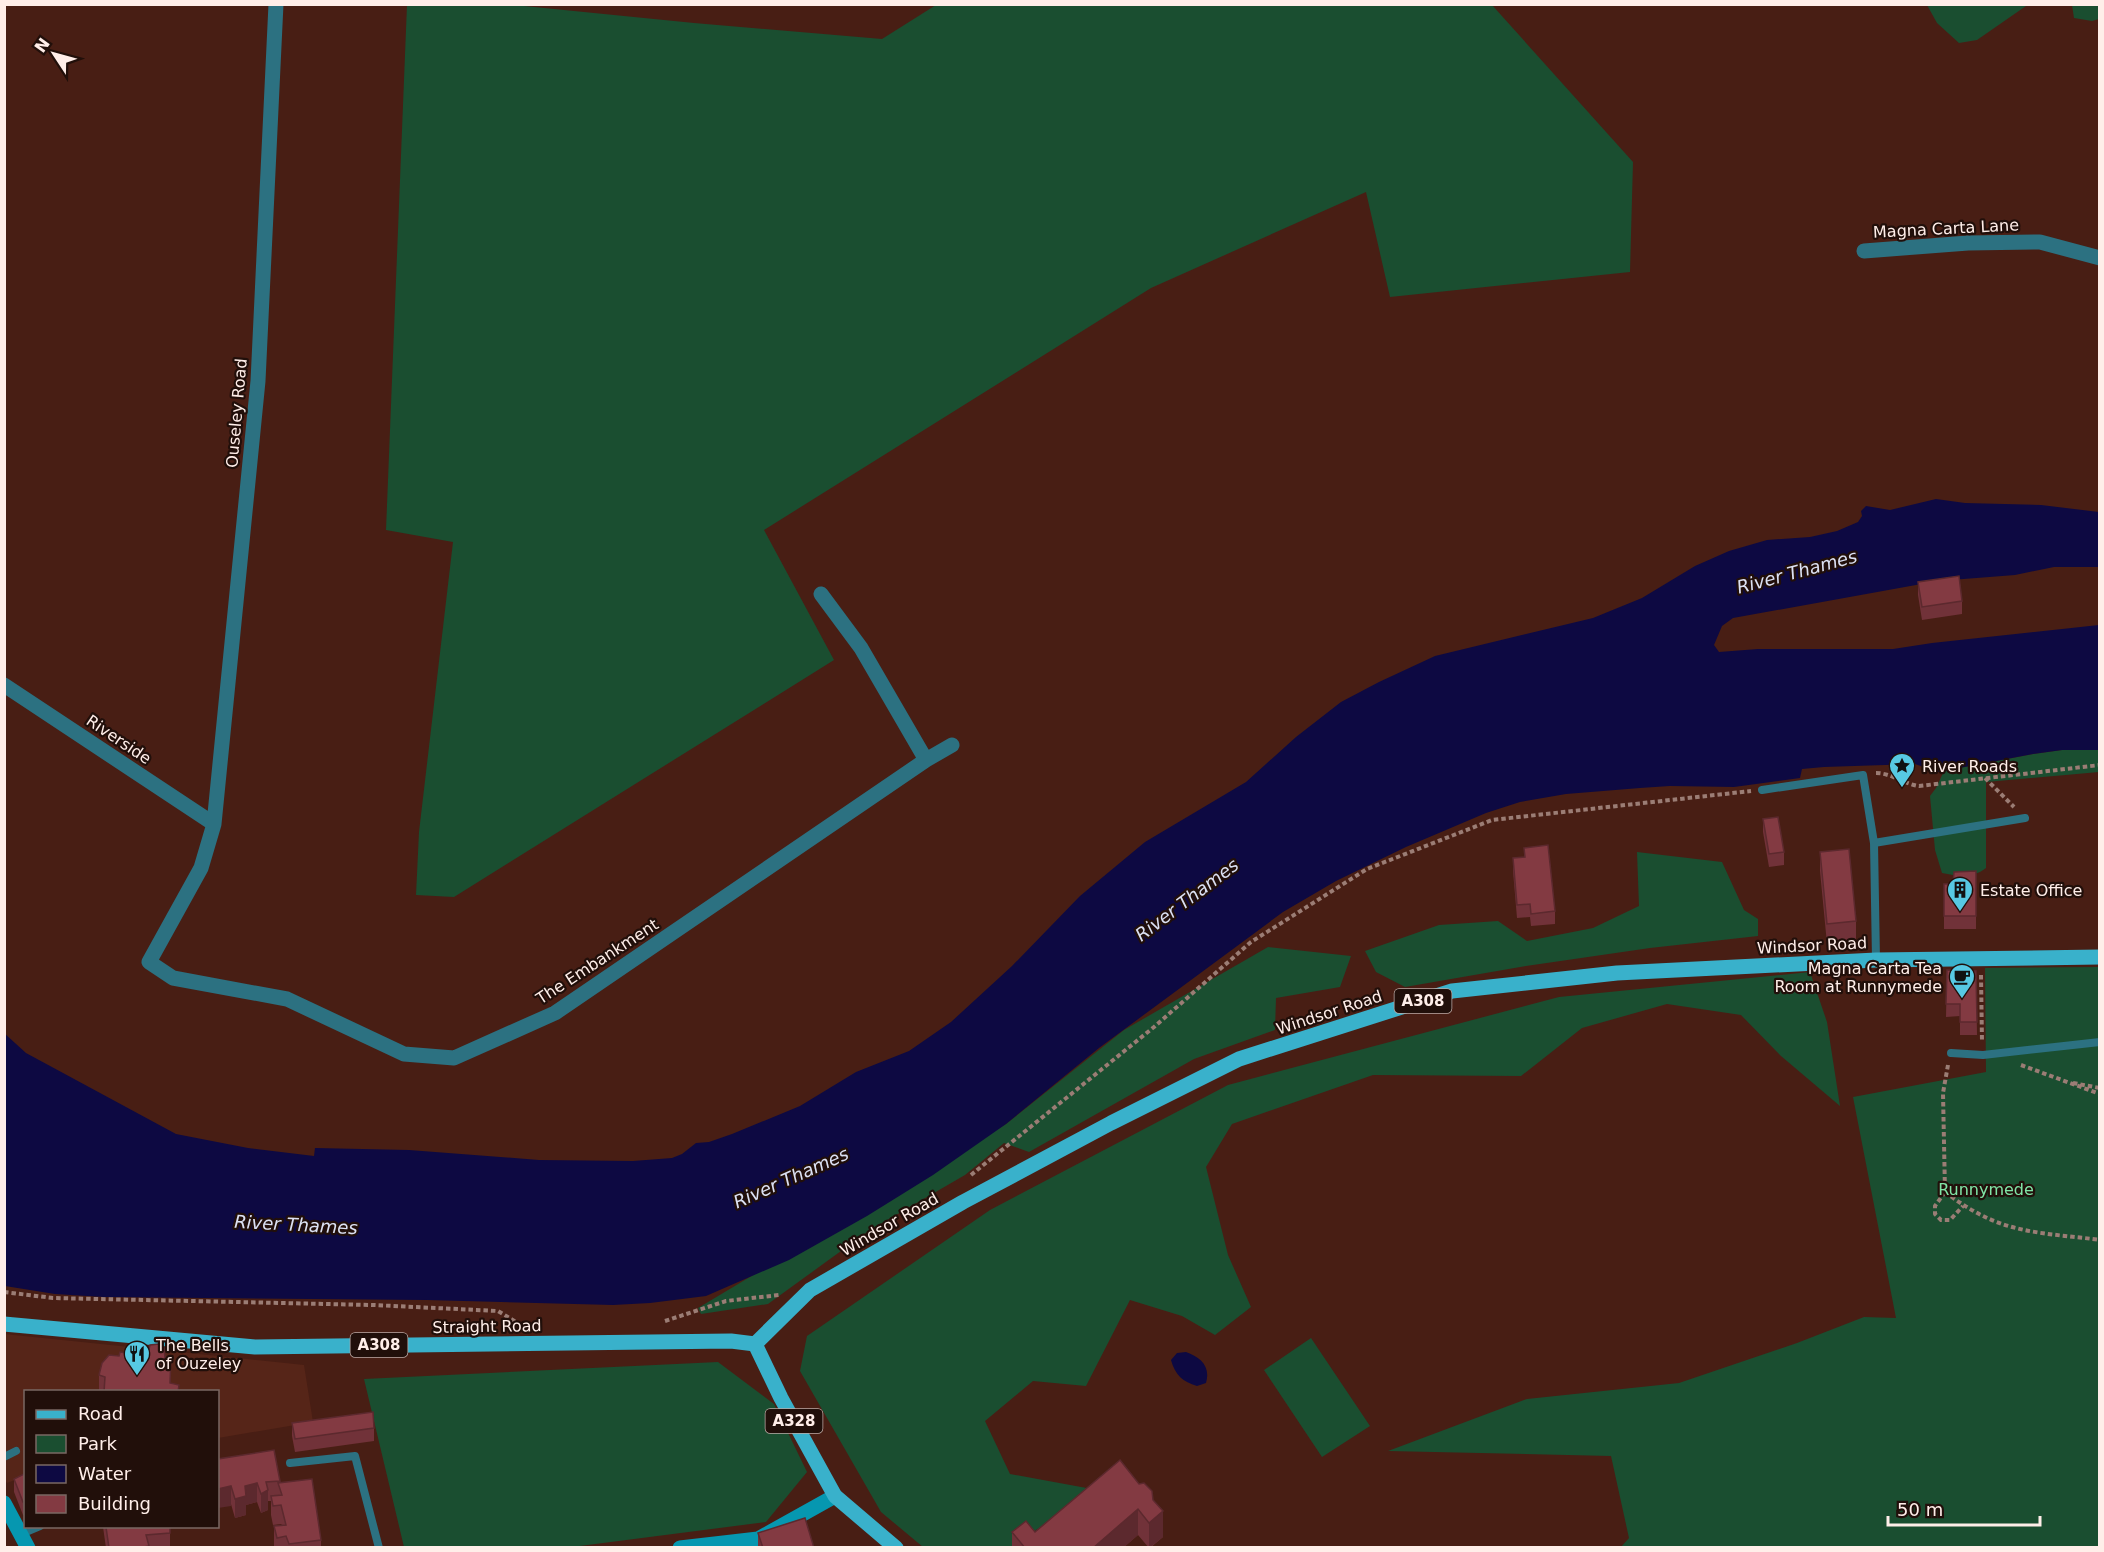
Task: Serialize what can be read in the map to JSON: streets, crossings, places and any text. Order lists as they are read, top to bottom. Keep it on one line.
{"streets":{"main road":["Windsor Road","A308","Straight Road","A328"],"street":["Magna Carta Lane","Ouseley Road","Riverside","The Embankment"]},"crossings":[["Ouseley Road","Riverside"],["Ouseley Road","The Embankment"],["Riverside","The Embankment"],["Windsor Road","Straight Road"],["Windsor Road","A328"],["Straight Road","A328"]],"water":["River Thames"],"parks":["Runnymede"],"places":{"place":["River Roads"],"building":["Estate Office"],"cafe":["Magna Carta Tea Room at Runnymede"],"restaurant":["The Bells of Ouzeley"]},"legend":["Road","Park","Water","Building"],"scale_bar":"50 m","north":"top left"}
